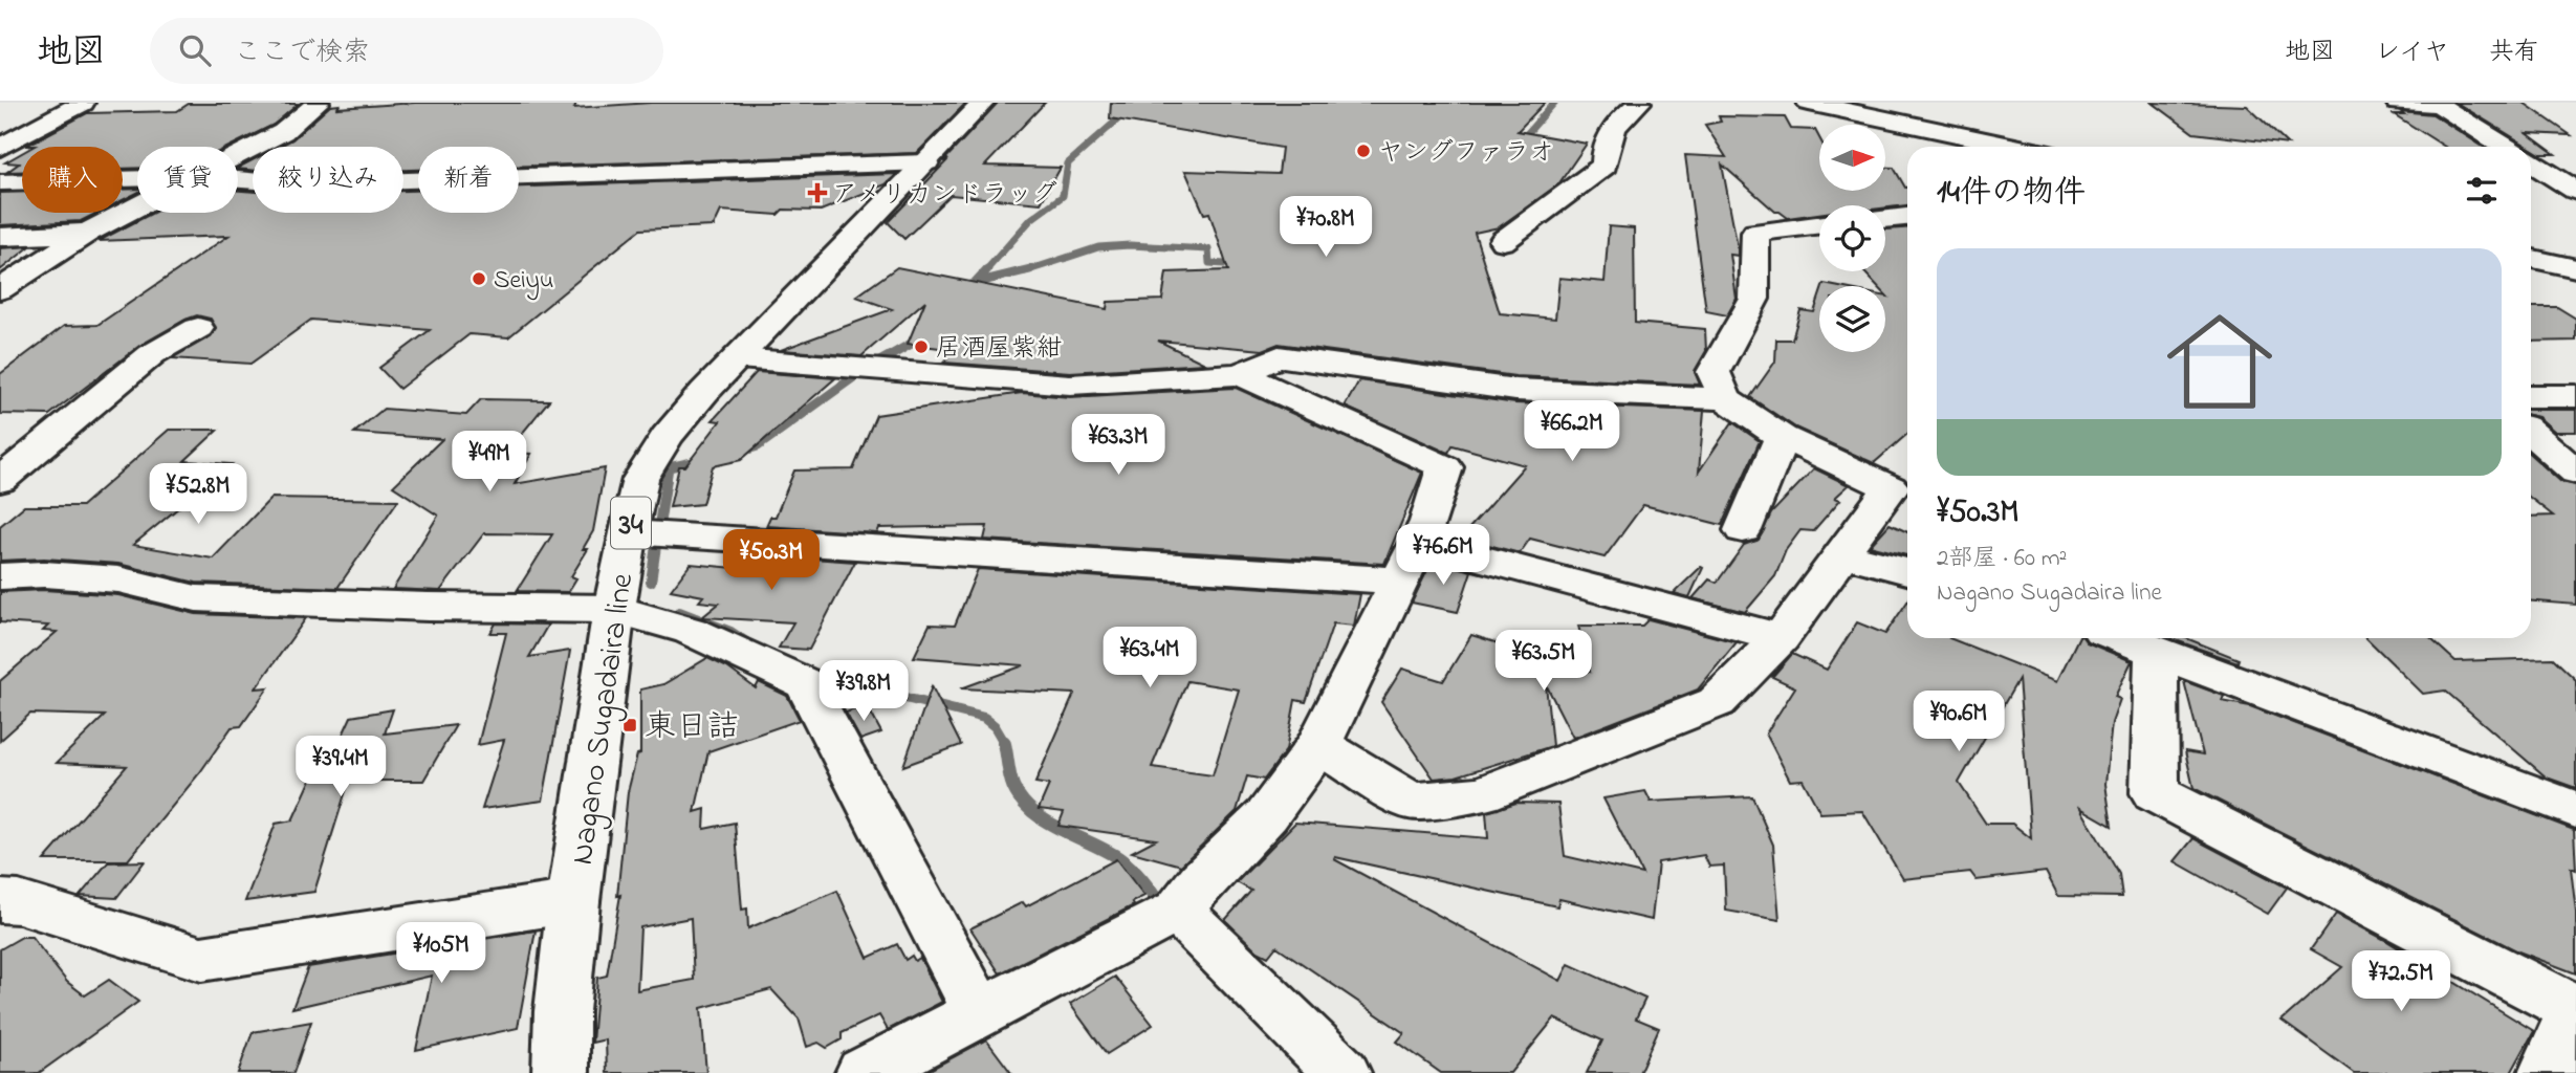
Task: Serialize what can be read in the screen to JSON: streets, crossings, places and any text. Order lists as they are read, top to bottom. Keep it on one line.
{"streets":{"main road":["34","Nagano Sugadaira line"]},"places":{"other":["ヤングファラオ","Seiyu","居酒屋紫紺"],"health":["アメリカンドラッグ"],"transit":["東日詰"]},"north":"right","page":{"header":"地図","search":"ここで検索","nav":["地図","レイヤ","共有"],"chip":["購入","賃貸","絞り込み","新着"],"heading":"14件の物件","price":["¥70.8M","¥66.2M","¥63.3M","¥49M","¥52.8M","¥76.6M","¥50.3M","¥63.4M","¥63.5M","¥39.8M","¥90.6M","¥39.4M","¥105M","¥72.5M"],"list":[{"name":"¥50.3M","note":"2部屋 · 60 m² · Nagano Sugadaira line"}]}}
